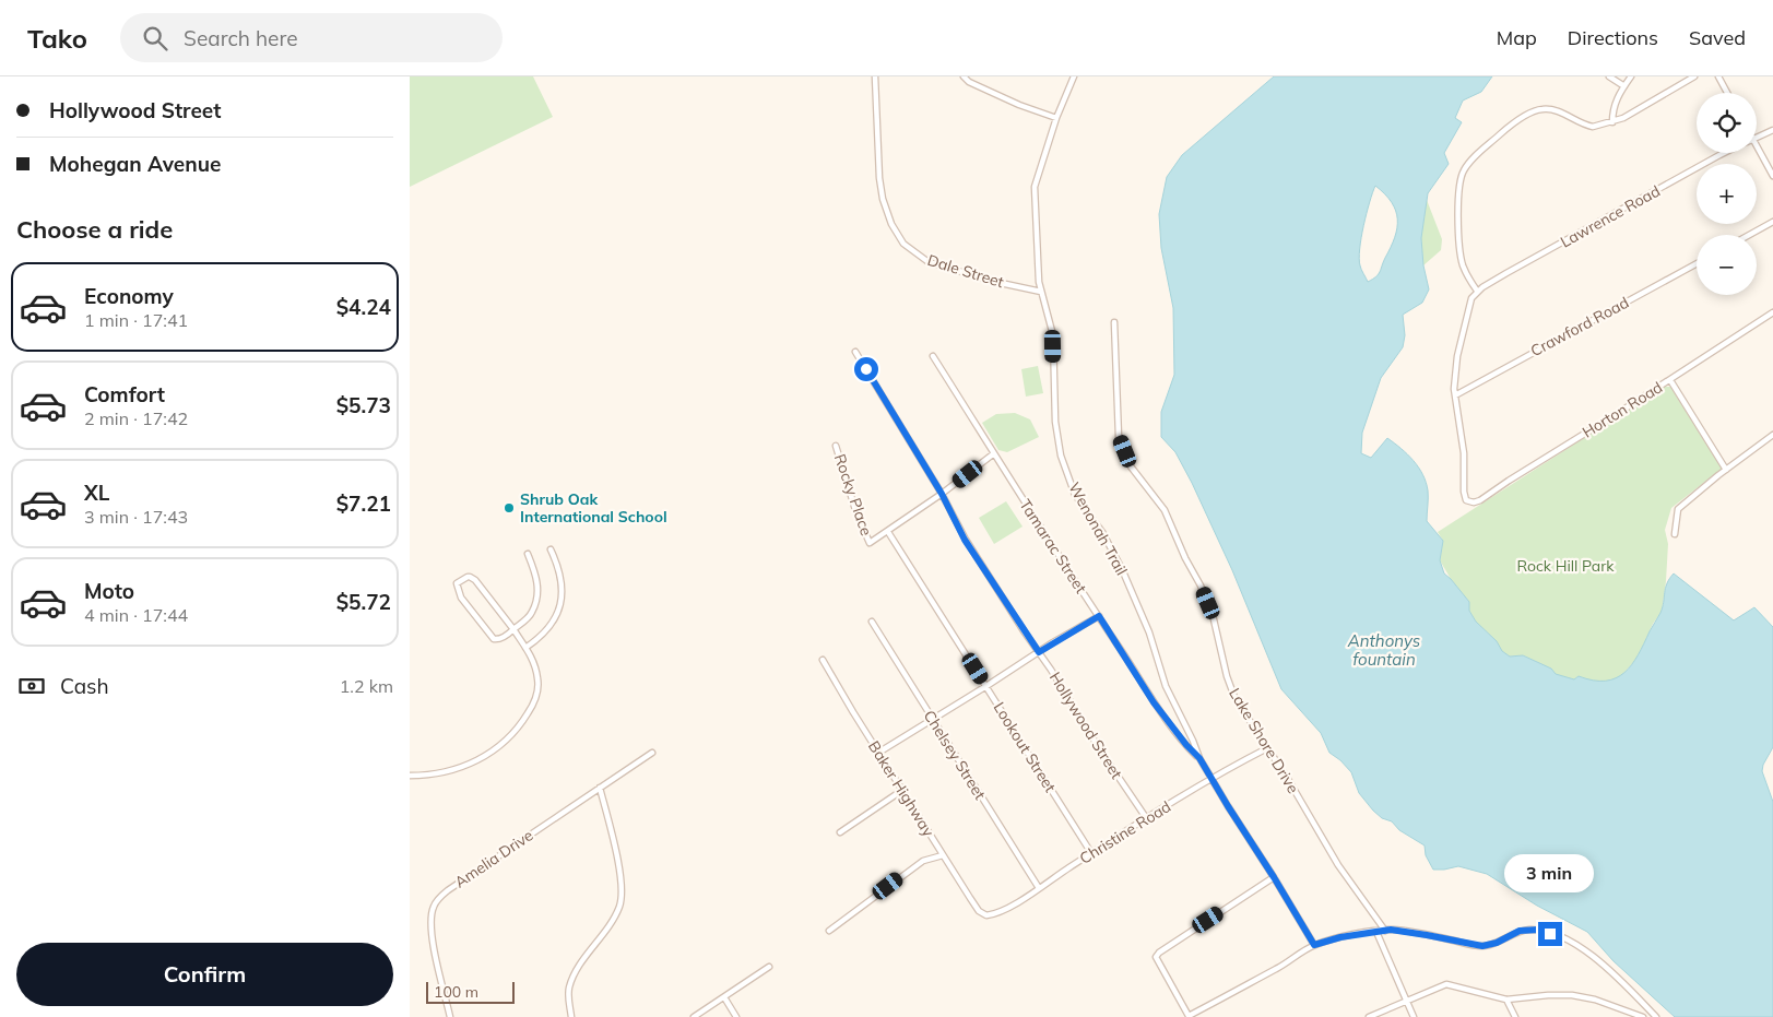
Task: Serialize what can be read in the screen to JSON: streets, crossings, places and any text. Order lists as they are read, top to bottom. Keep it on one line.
{"streets":{"street":["Lawrence Road","Dale Street","Crawford Road","Horton Road","Rocky Place","Wenonah Trail","Tamarac Street","Hollywood Street","Lake Shore Drive","Lookout Street","Chelsey Street","Baker Highway","Christine Road","Amelia Drive"]},"crossings":[["Dale Street","Wenonah Trail"],["Crawford Road","Horton Road"],["Rocky Place","Lookout Street"],["Wenonah Trail","Tamarac Street"],["Wenonah Trail","Christine Road"],["Hollywood Street","Christine Road"],["Lake Shore Drive","Christine Road"],["Lookout Street","Christine Road"],["Chelsey Street","Christine Road"],["Baker Highway","Christine Road"]],"water":["Anthonys fountain"],"parks":["Rock Hill Park"],"places":["Shrub Oak International School"],"scale_bar":"100 m","page":{"header":"Tako","search":"Search here","nav":["Map","Directions","Saved"],"banner":["Hollywood Street","Mohegan Avenue"],"map_buttons":["+","−"],"heading":"Choose a ride","list":[{"name":"Economy","note":"1 min · 17:41","value":"$4.24"},{"name":"Comfort","note":"2 min · 17:42","value":"$5.73"},{"name":"XL","note":"3 min · 17:43","value":"$7.21"},{"name":"Moto","note":"4 min · 17:44","value":"$5.72"}],"pay":["Cash","1.2 km"],"bubble":"3 min","buttons":"Confirm","scale":"100 m"}}
